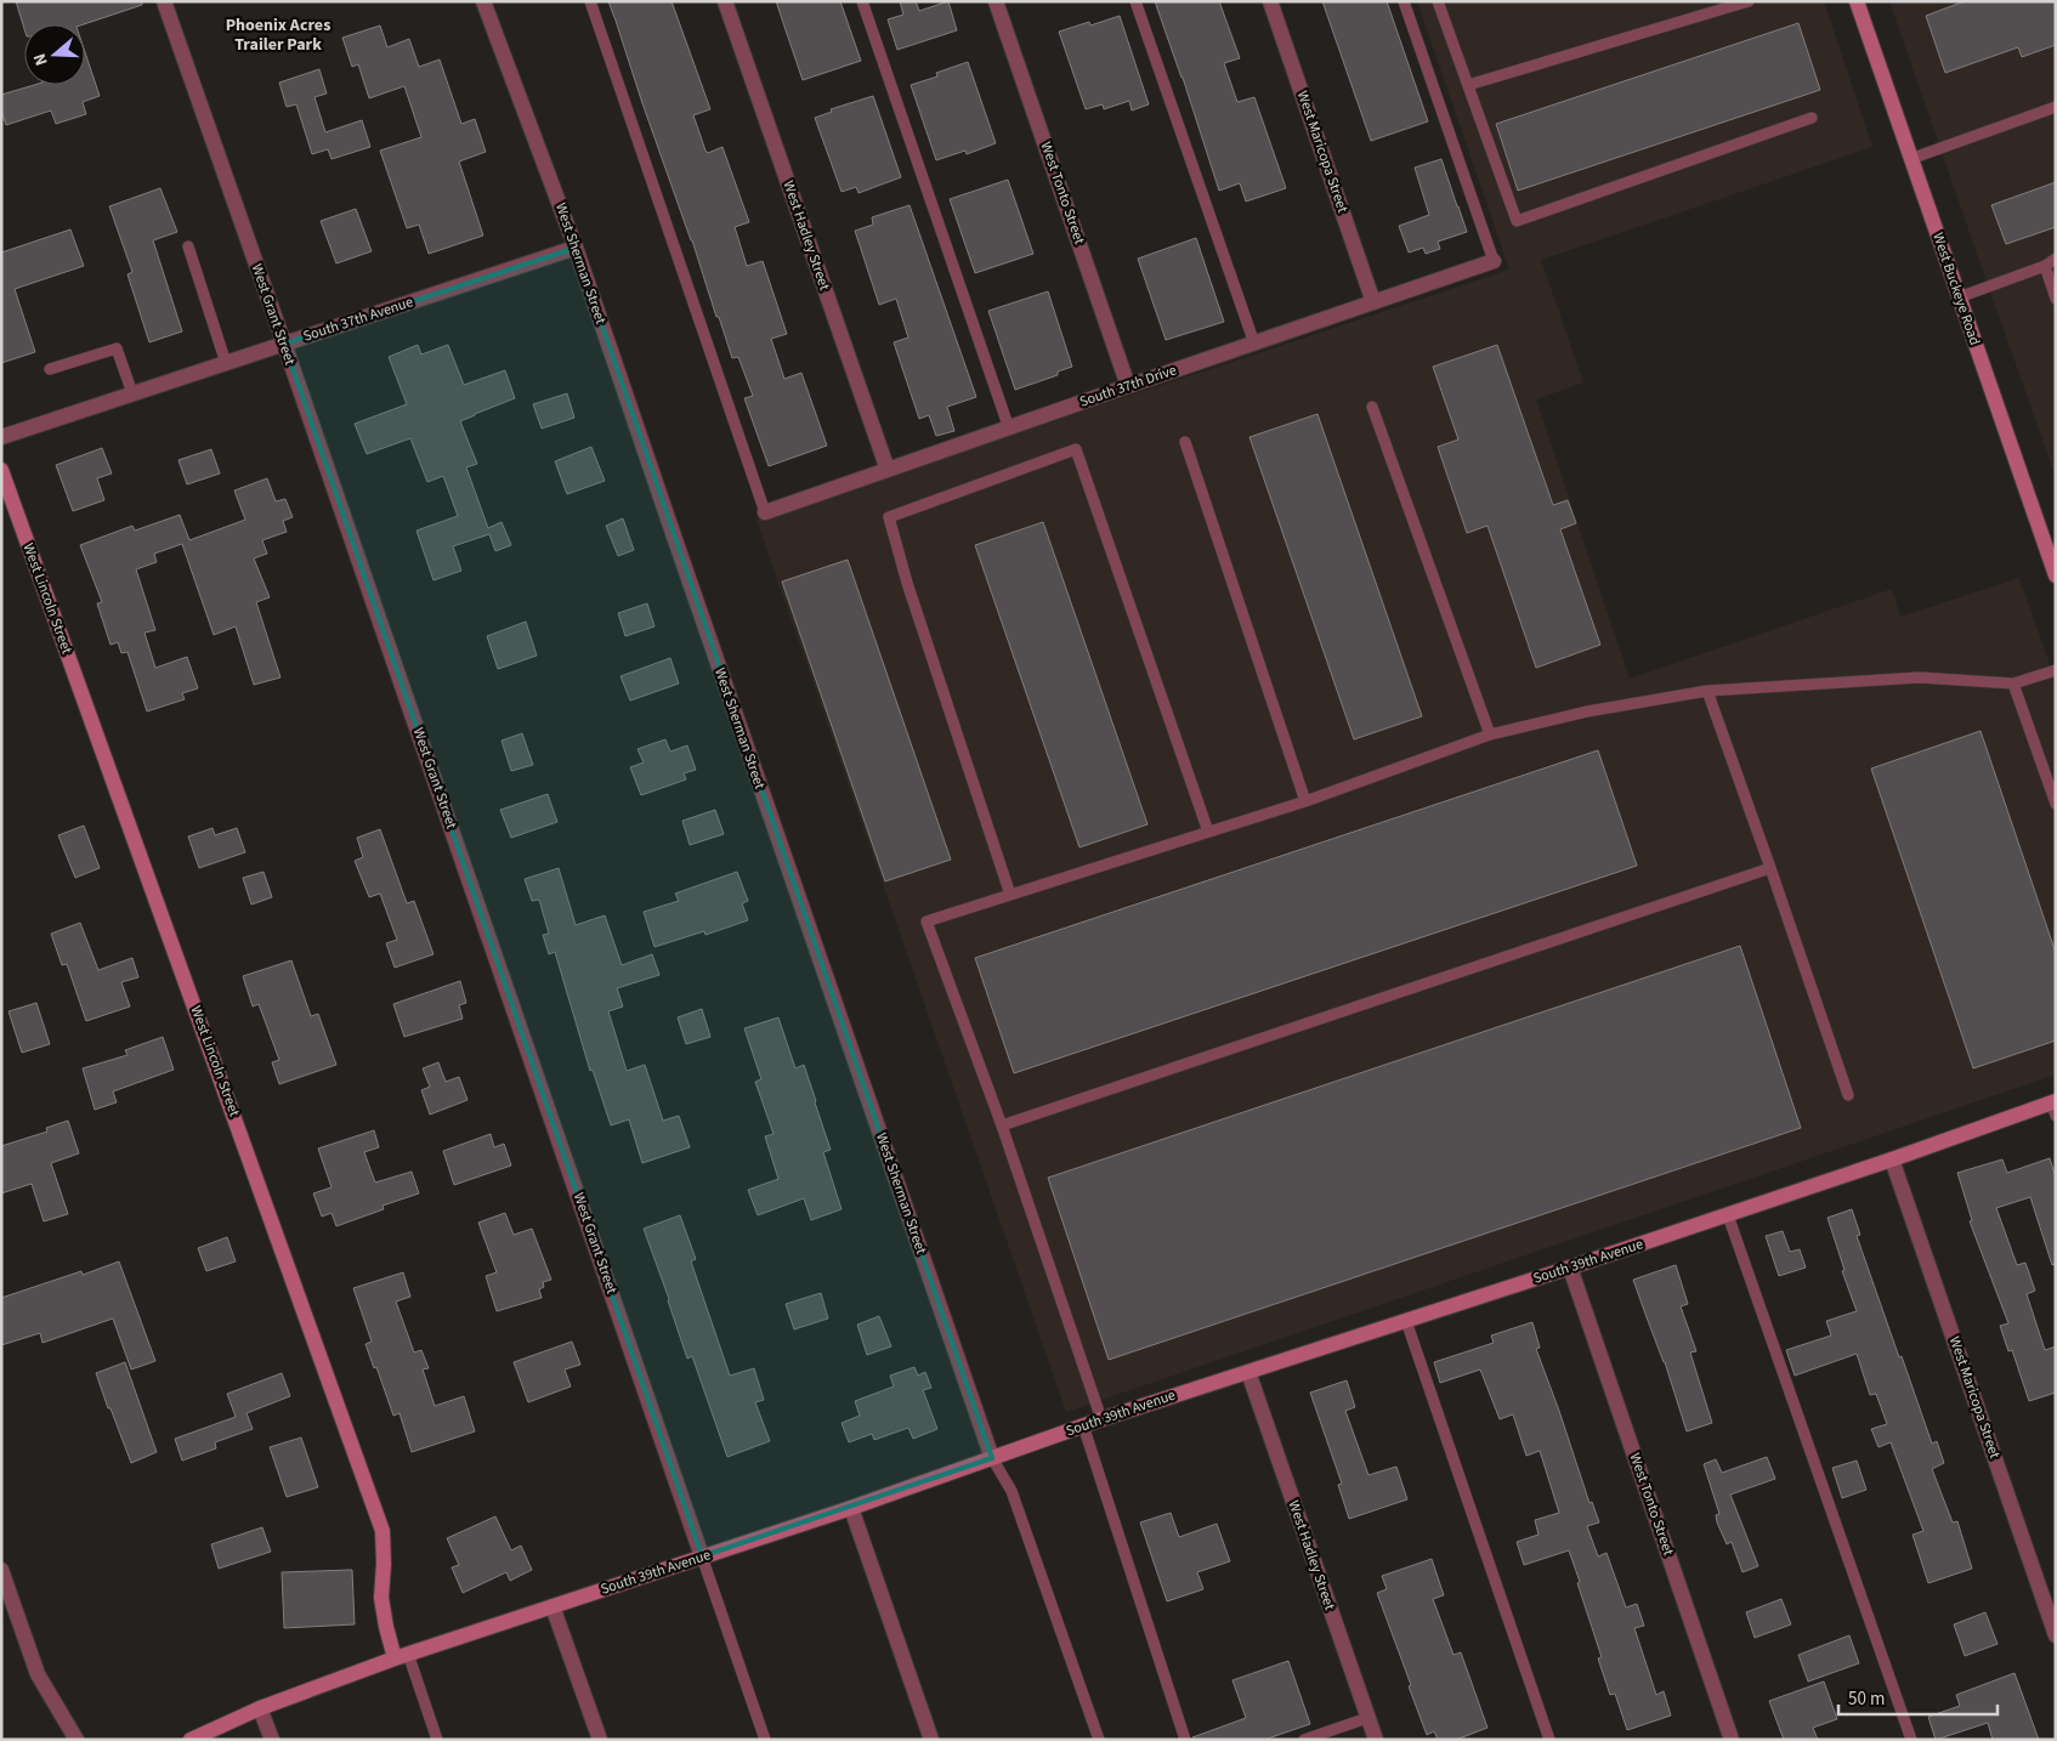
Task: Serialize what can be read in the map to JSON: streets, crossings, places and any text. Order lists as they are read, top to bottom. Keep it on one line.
{"streets":{"street":["West Maricopa Street","West Tonto Street","West Hadley Street","West Sherman Street","West Buckeye Road","West Grant Street","South 37th Avenue","South 37th Drive","West Lincoln Street","South 39th Avenue"]},"crossings":[["West Maricopa Street","South 37th Drive"],["West Maricopa Street","South 39th Avenue"],["West Tonto Street","South 37th Drive"],["West Tonto Street","South 39th Avenue"],["West Hadley Street","South 37th Drive"],["West Hadley Street","South 39th Avenue"],["West Sherman Street","South 37th Avenue"],["West Sherman Street","South 39th Avenue"],["West Grant Street","South 37th Avenue"],["West Grant Street","South 39th Avenue"],["West Lincoln Street","South 39th Avenue"]],"districts":["Phoenix Acres Trailer Park"],"scale_bar":"50 m","north":"left"}
